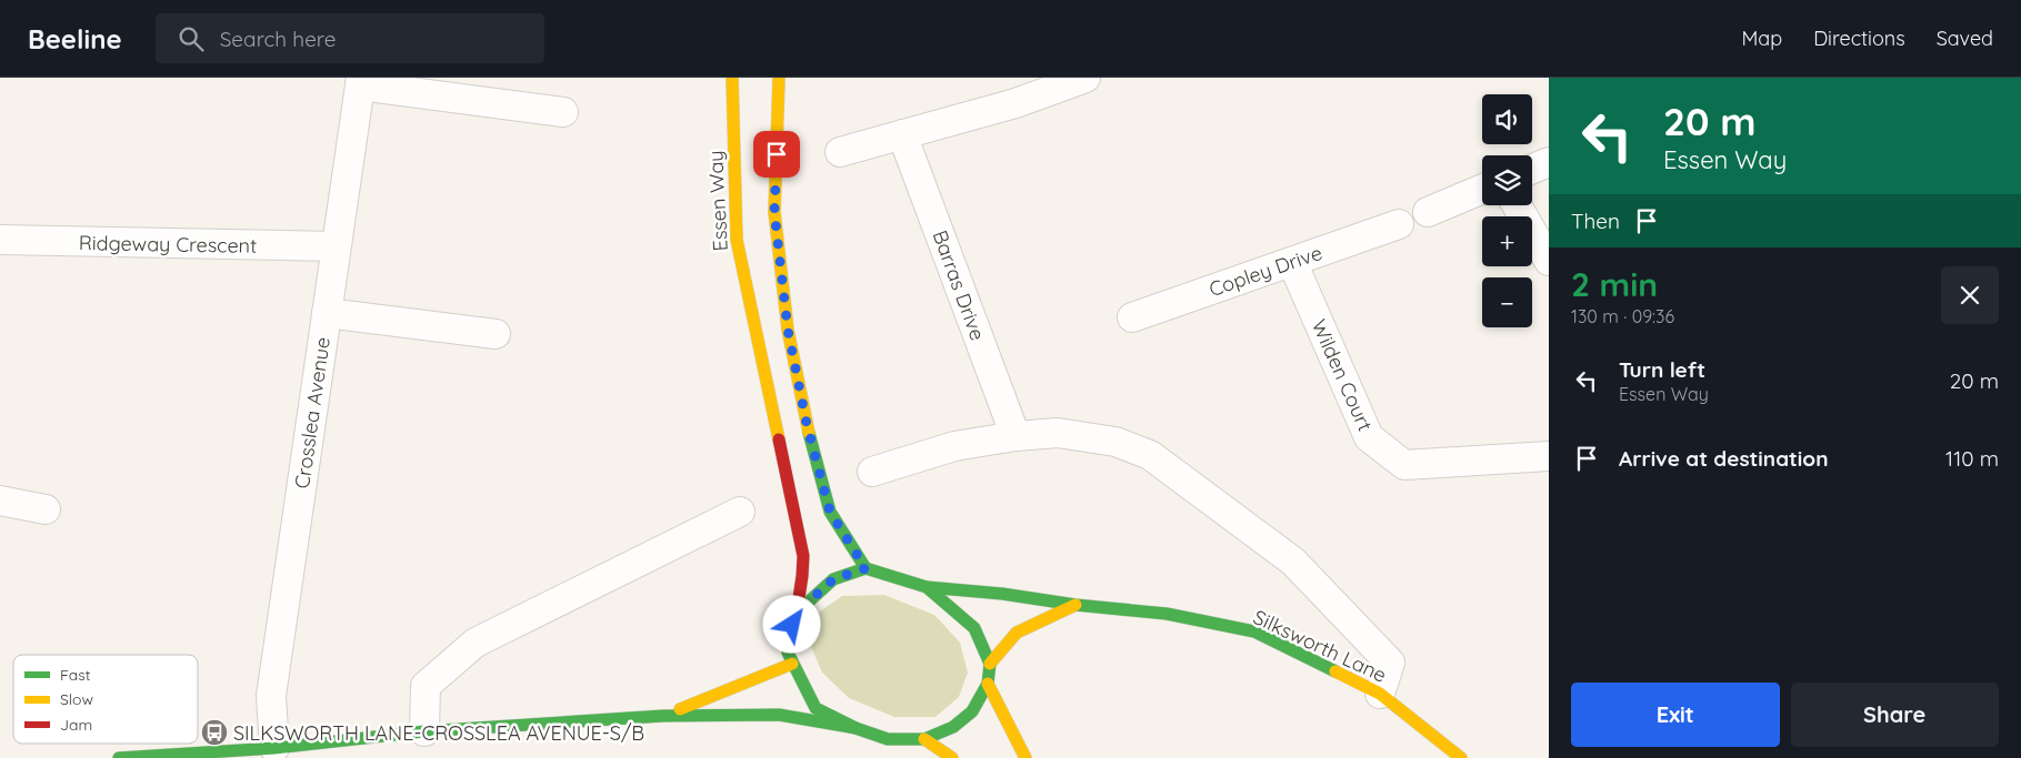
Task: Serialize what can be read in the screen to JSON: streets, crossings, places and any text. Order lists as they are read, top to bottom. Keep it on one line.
{"streets":{"main road":["Essen Way","Silksworth Lane"],"street":["Ridgeway Crescent","Copley Drive","Barras Drive","Wilden Court","Crosslea Avenue"]},"crossings":[["Essen Way","Silksworth Lane"],["Ridgeway Crescent","Crosslea Avenue"],["Copley Drive","Wilden Court"]],"places":{"bus stop":["SILKSWORTH LANE-CROSSLEA AVENUE-S/B"]},"legend":["Fast","Slow","Jam"],"page":{"header":"Beeline","search":"Search here","nav":["Map","Directions","Saved"],"turn":["20 m","Essen Way"],"map_buttons":["+","−"],"then":"Then","heading":["2 min","130 m · 09:36"],"list":[{"name":"Turn left","note":"Essen Way","value":"20 m"},{"name":"Arrive at destination","value":"110 m"}],"buttons":["Exit","Share"]}}
